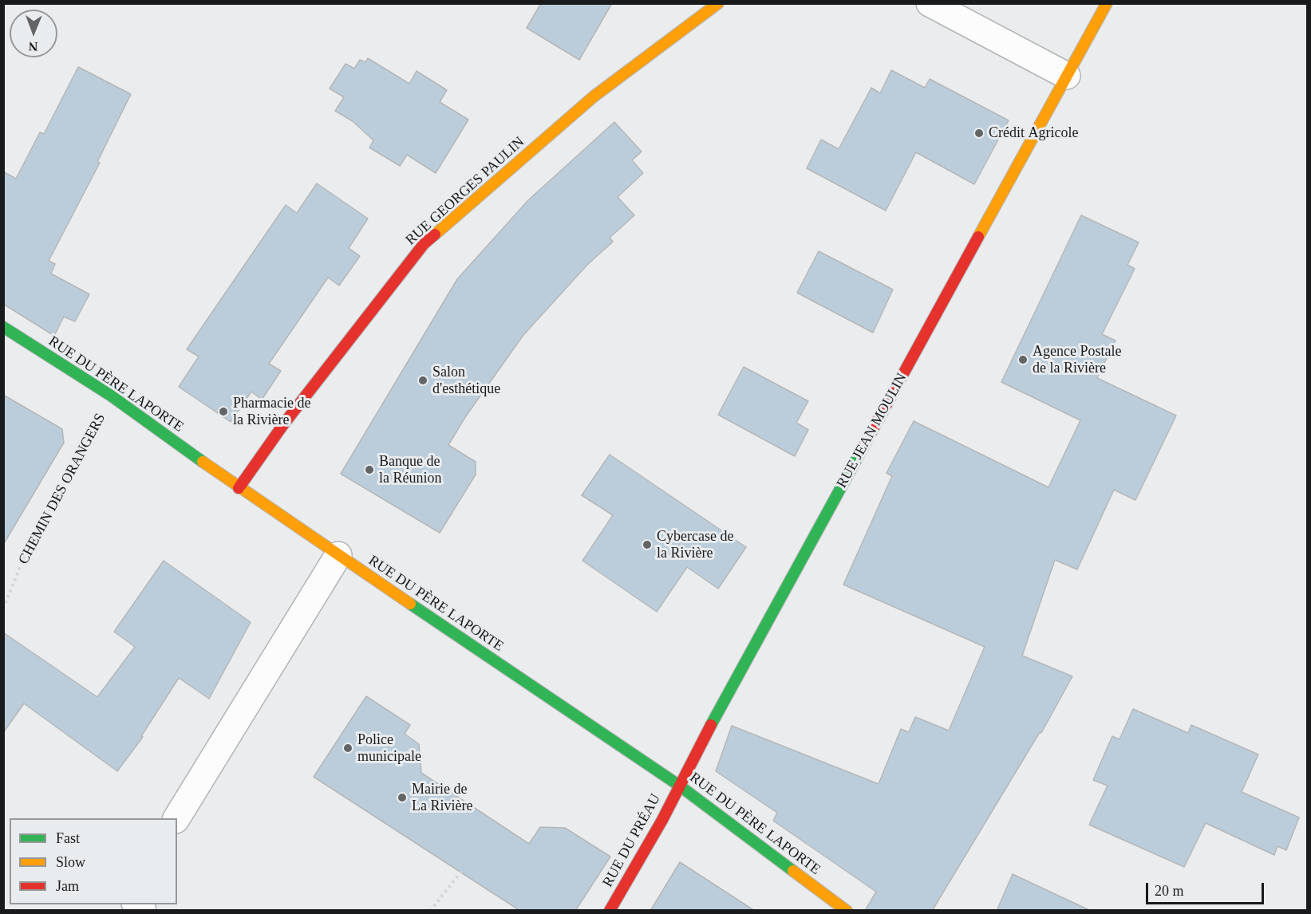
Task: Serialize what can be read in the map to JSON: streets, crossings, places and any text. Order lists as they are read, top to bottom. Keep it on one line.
{"streets":{"street":["RUE GEORGES PAULIN","RUE DU PÈRE LAPORTE","RUE JEAN MOULIN","RUE DU PRÉAU"],"path":["CHEMIN DES ORANGERS"]},"crossings":[["RUE GEORGES PAULIN","RUE DU PÈRE LAPORTE"],["RUE DU PÈRE LAPORTE","RUE JEAN MOULIN"],["RUE DU PÈRE LAPORTE","CHEMIN DES ORANGERS"],["RUE DU PÈRE LAPORTE","RUE DU PRÉAU"],["RUE JEAN MOULIN","RUE DU PRÉAU"]],"places":["Crédit Agricole","Agence Postale de la Rivière","Salon d'esthétique","Pharmacie de la Rivière","Banque de la Réunion","Cybercase de la Rivière","Police municipale","Mairie de La Rivière"],"legend":["Fast","Slow","Jam"],"scale_bar":"20 m","north":"bottom"}
